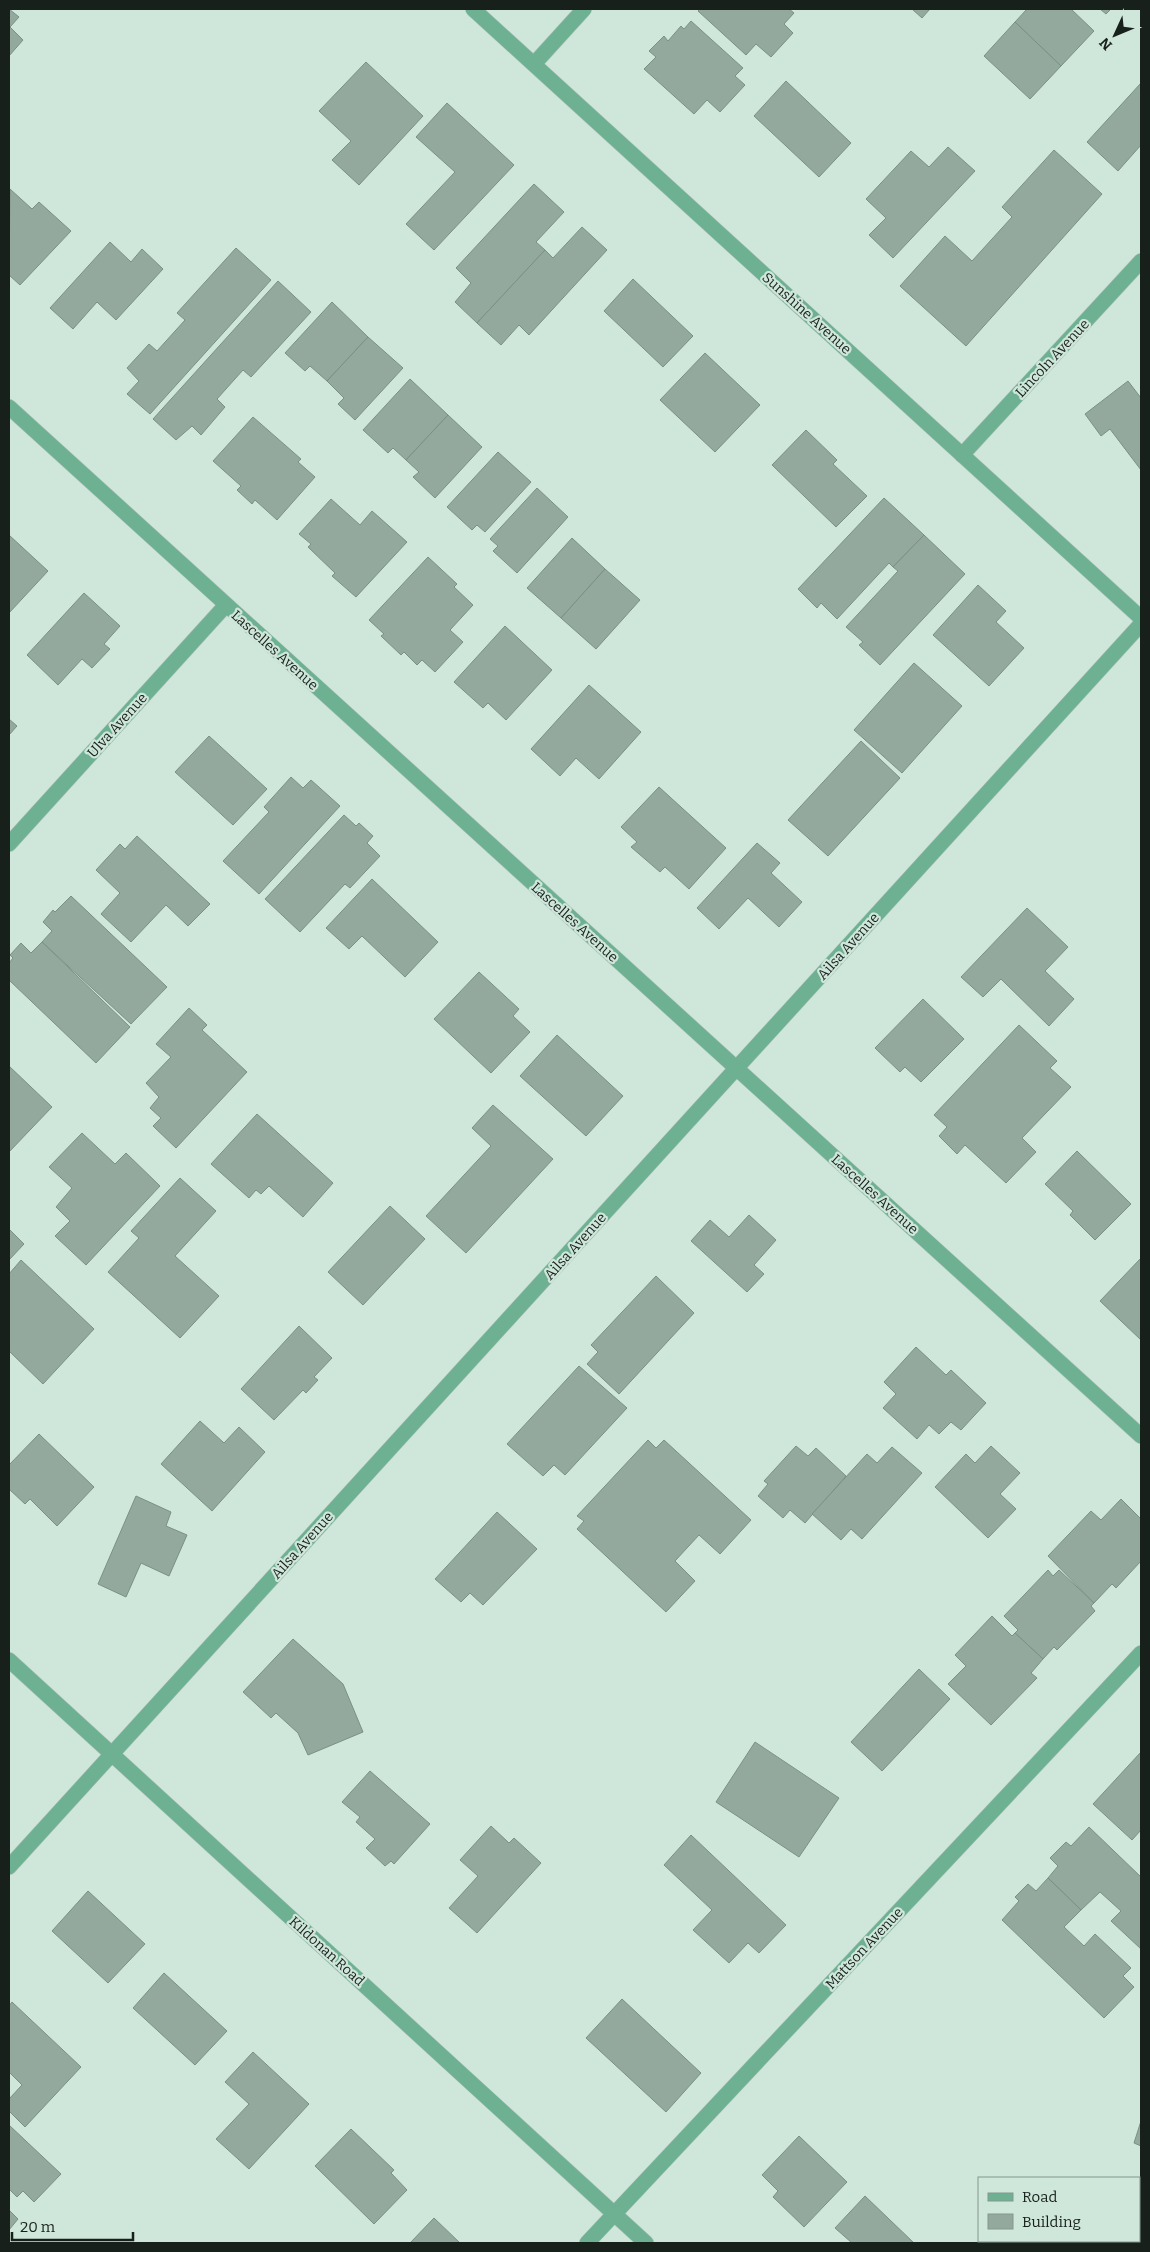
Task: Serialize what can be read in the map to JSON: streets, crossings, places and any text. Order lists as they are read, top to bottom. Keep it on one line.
{"streets":{"street":["Sunshine Avenue","Lincoln Avenue","Lascelles Avenue","Ulva Avenue","Ailsa Avenue","Mattson Avenue","Kildonan Road"]},"crossings":[["Sunshine Avenue","Lincoln Avenue"],["Lascelles Avenue","Ulva Avenue"],["Lascelles Avenue","Ailsa Avenue"],["Ailsa Avenue","Kildonan Road"],["Mattson Avenue","Kildonan Road"]],"legend":["Road","Building"],"scale_bar":"20 m","north":"bottom left"}
